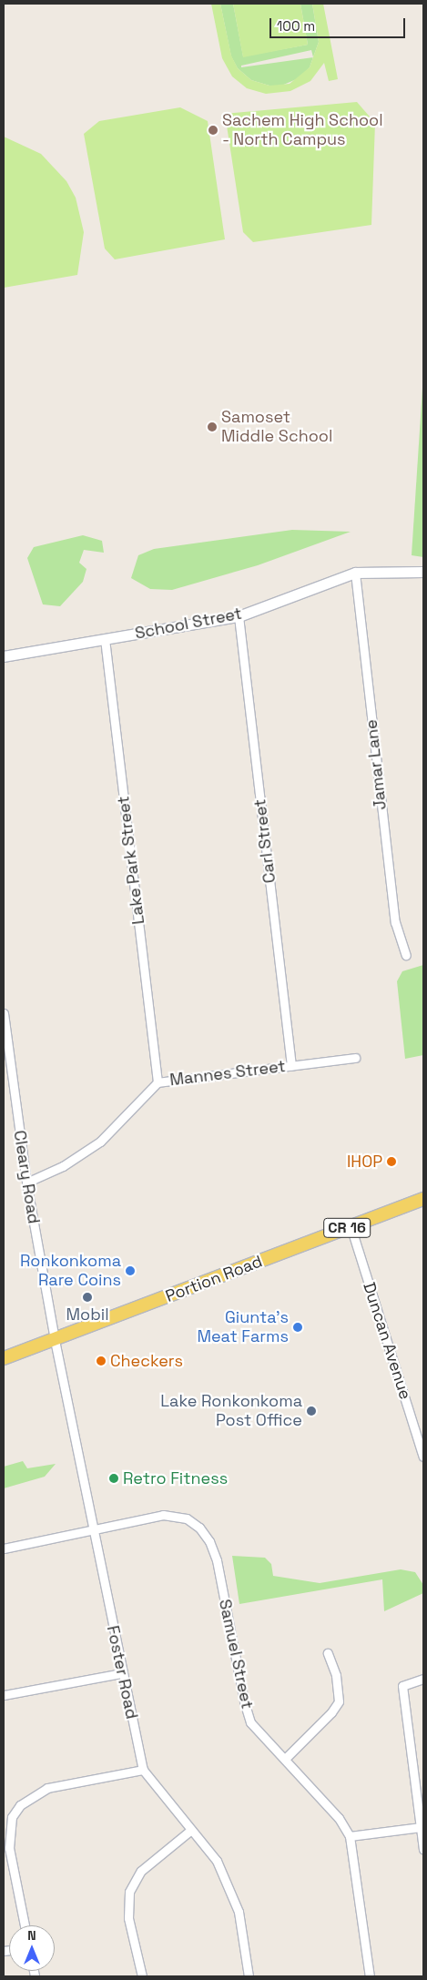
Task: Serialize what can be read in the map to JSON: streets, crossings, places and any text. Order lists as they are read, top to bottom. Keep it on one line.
{"streets":{"main road":["CR 16","Portion Road"],"street":["School Street","Jamar Lane","Carl Street","Lake Park Street","Mannes Street","Cleary Road","Duncan Avenue","Samuel Street","Foster Road"]},"crossings":[["School Street","Jamar Lane"],["School Street","Carl Street"],["School Street","Lake Park Street"],["Carl Street","Mannes Street"],["Lake Park Street","Mannes Street"],["Mannes Street","Cleary Road"],["Cleary Road","Portion Road"],["Cleary Road","Foster Road"],["Portion Road","Duncan Avenue"],["Portion Road","Foster Road"],["Samuel Street","Foster Road"]],"places":["Sachem High School - North Campus","Samoset Middle School","IHOP","Ronkonkoma Rare Coins","Mobil","Giunta's Meat Farms","Checkers","Lake Ronkonkoma Post Office","Retro Fitness"],"scale_bar":"100 m","north":"top"}
